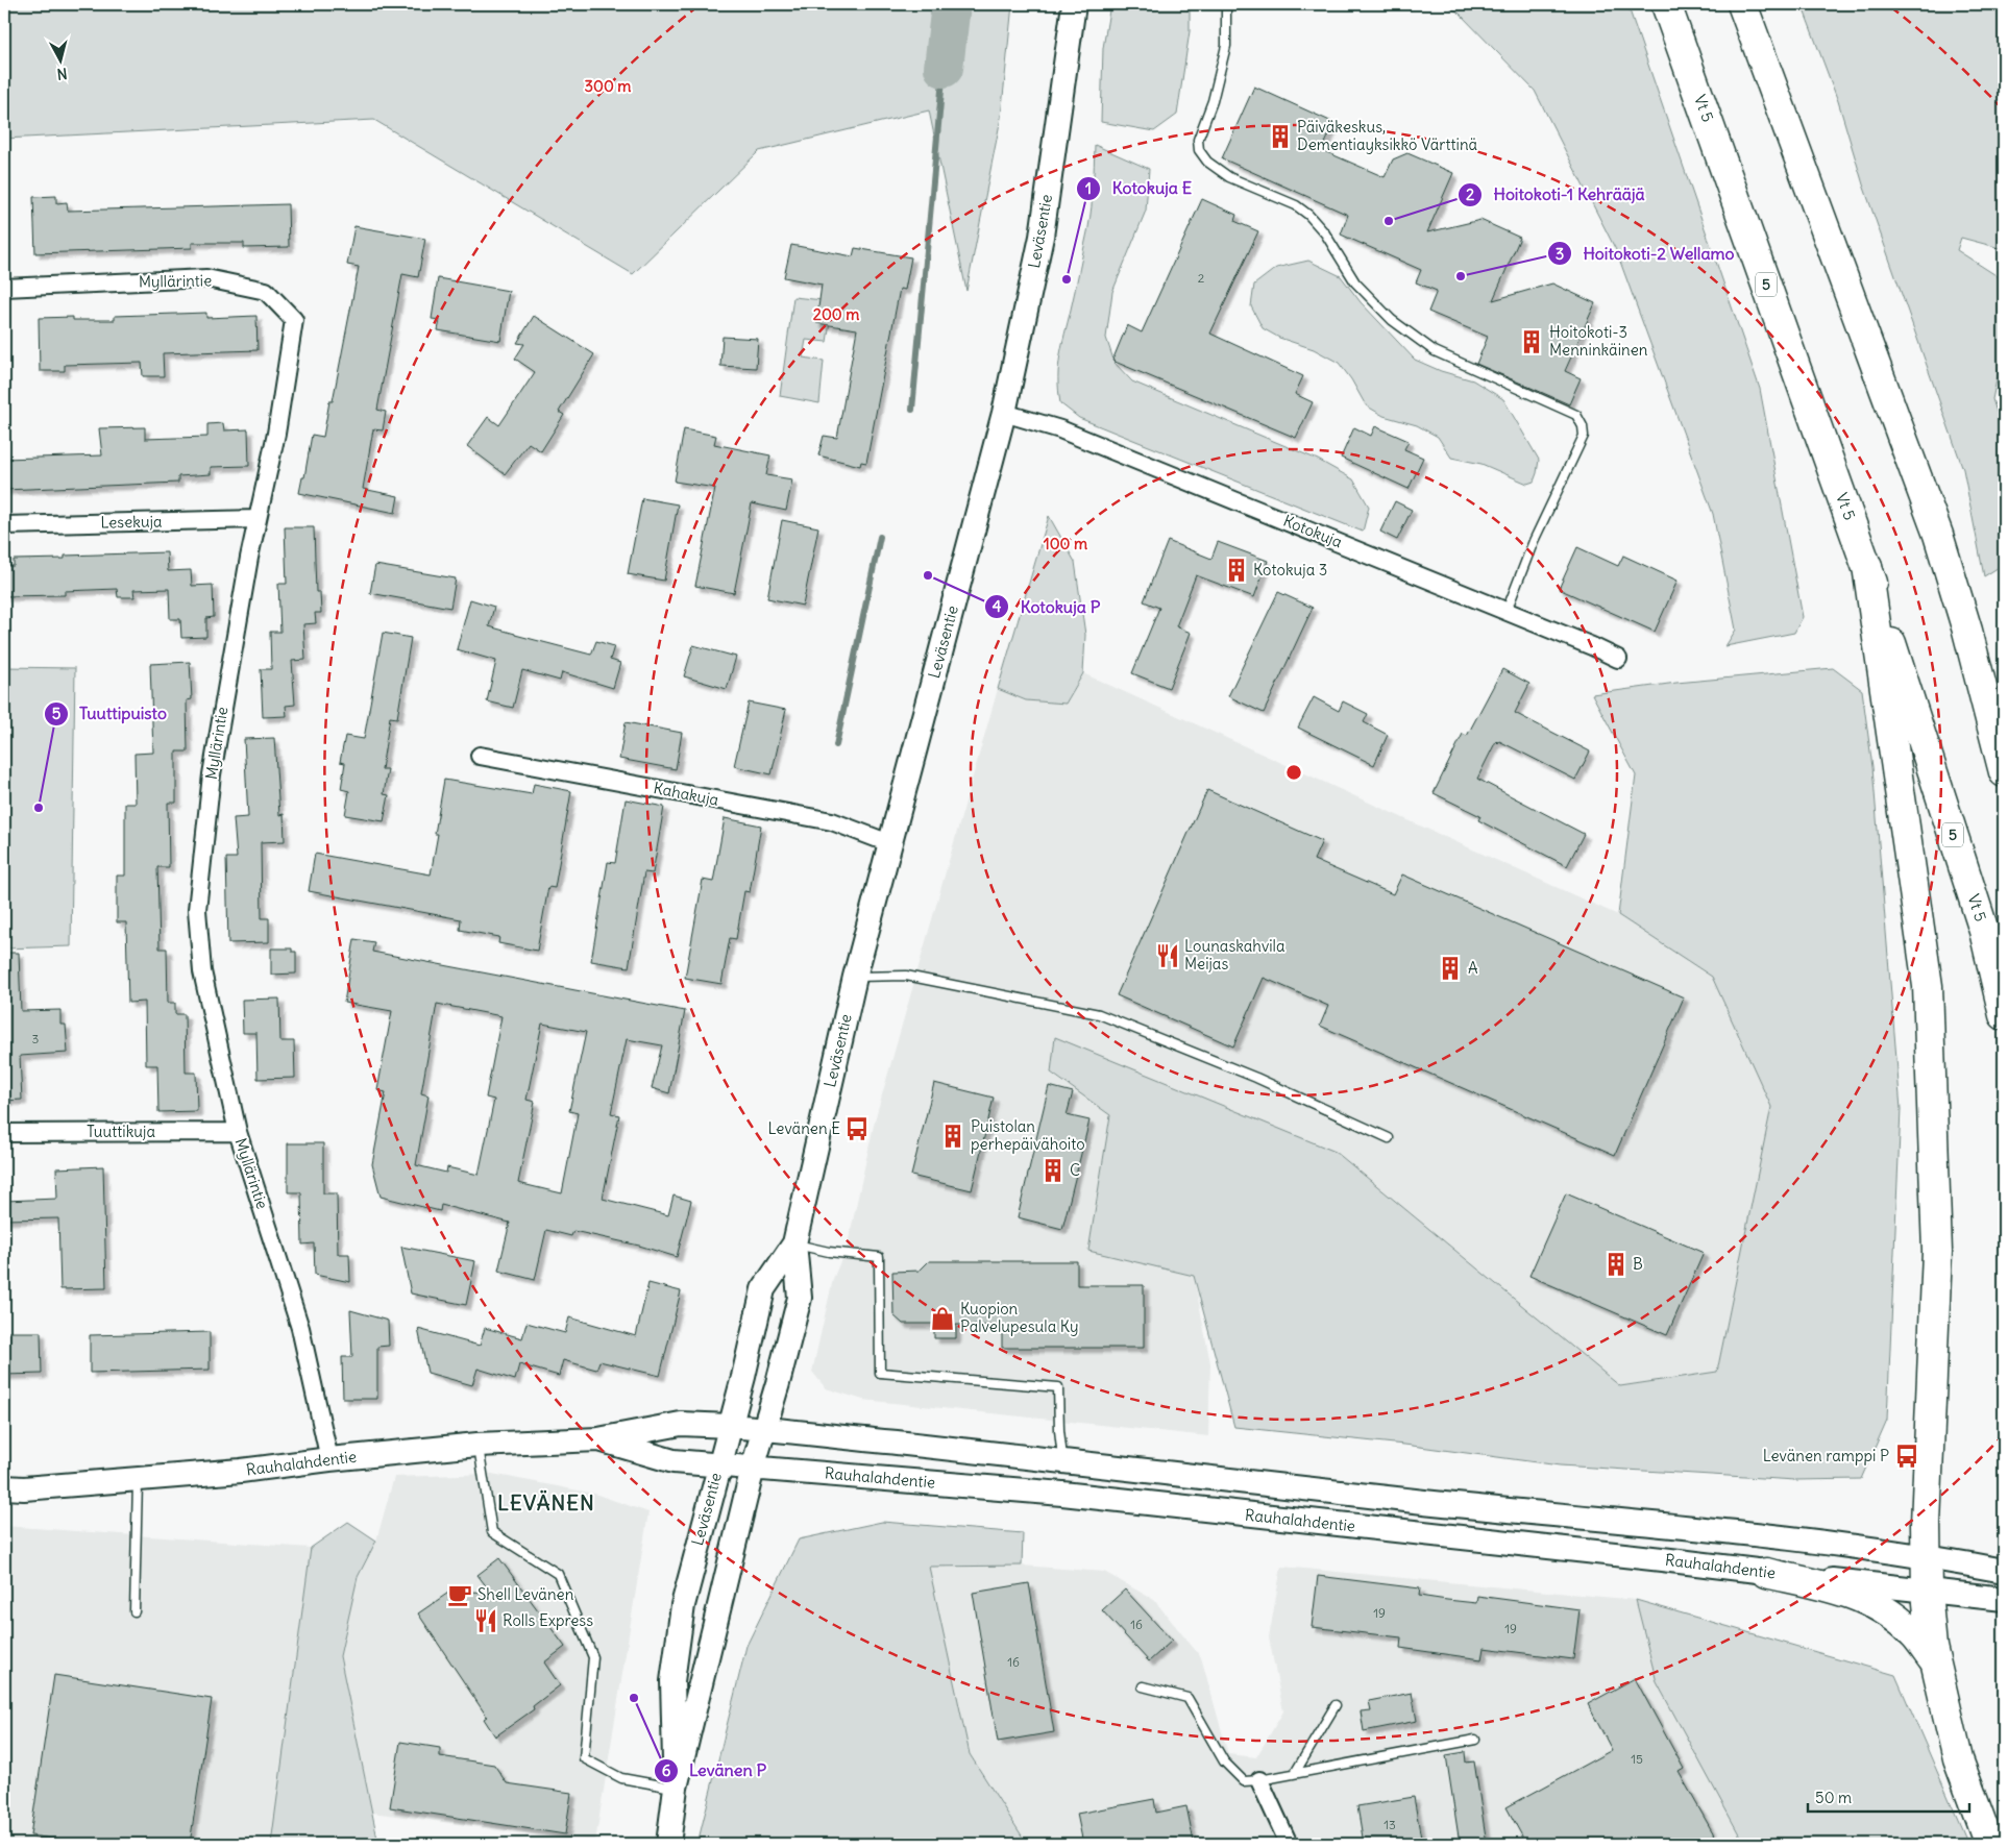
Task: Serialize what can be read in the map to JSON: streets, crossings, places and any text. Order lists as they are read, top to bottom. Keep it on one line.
{"streets":{"highway":["Vt 5","5"],"main road":["Leväsentie","Rauhalahdentie"],"street":["Myllärintie","Lesekuja","Kotokuja","Kahakuja","Tuuttikuja"]},"crossings":[["Leväsentie","Kotokuja"],["Leväsentie","Kahakuja"],["Leväsentie","Rauhalahdentie"],["Myllärintie","Lesekuja"],["Myllärintie","Tuuttikuja"],["Myllärintie","Rauhalahdentie"]],"districts":["LEVÄNEN"],"places":{"building":["Päiväkeskus, Dementiayksikkö Värttinä","Hoitokoti-3 Menninkäinen","Kotokuja 3","A","Puistolan perhepäivähoito","C","B"],"other":["Hoitokoti-1 Kehrääjä","Hoitokoti-2 Wellamo","Kotokuja E","Kotokuja P","Tuuttipuisto","Levänen P"],"restaurant":["Lounaskahvila Meijas","Rolls Express"],"bus stop":["Levänen E","Levänen ramppi P"],"shop":["Kuopion Palvelupesula Ky"],"cafe":["Shell Levänen"]},"house_numbers":["2","3","19","16","19","16","15","13"],"scale_bar":"50 m","north":"bottom","rings":["300 m","200 m","100 m"]}
